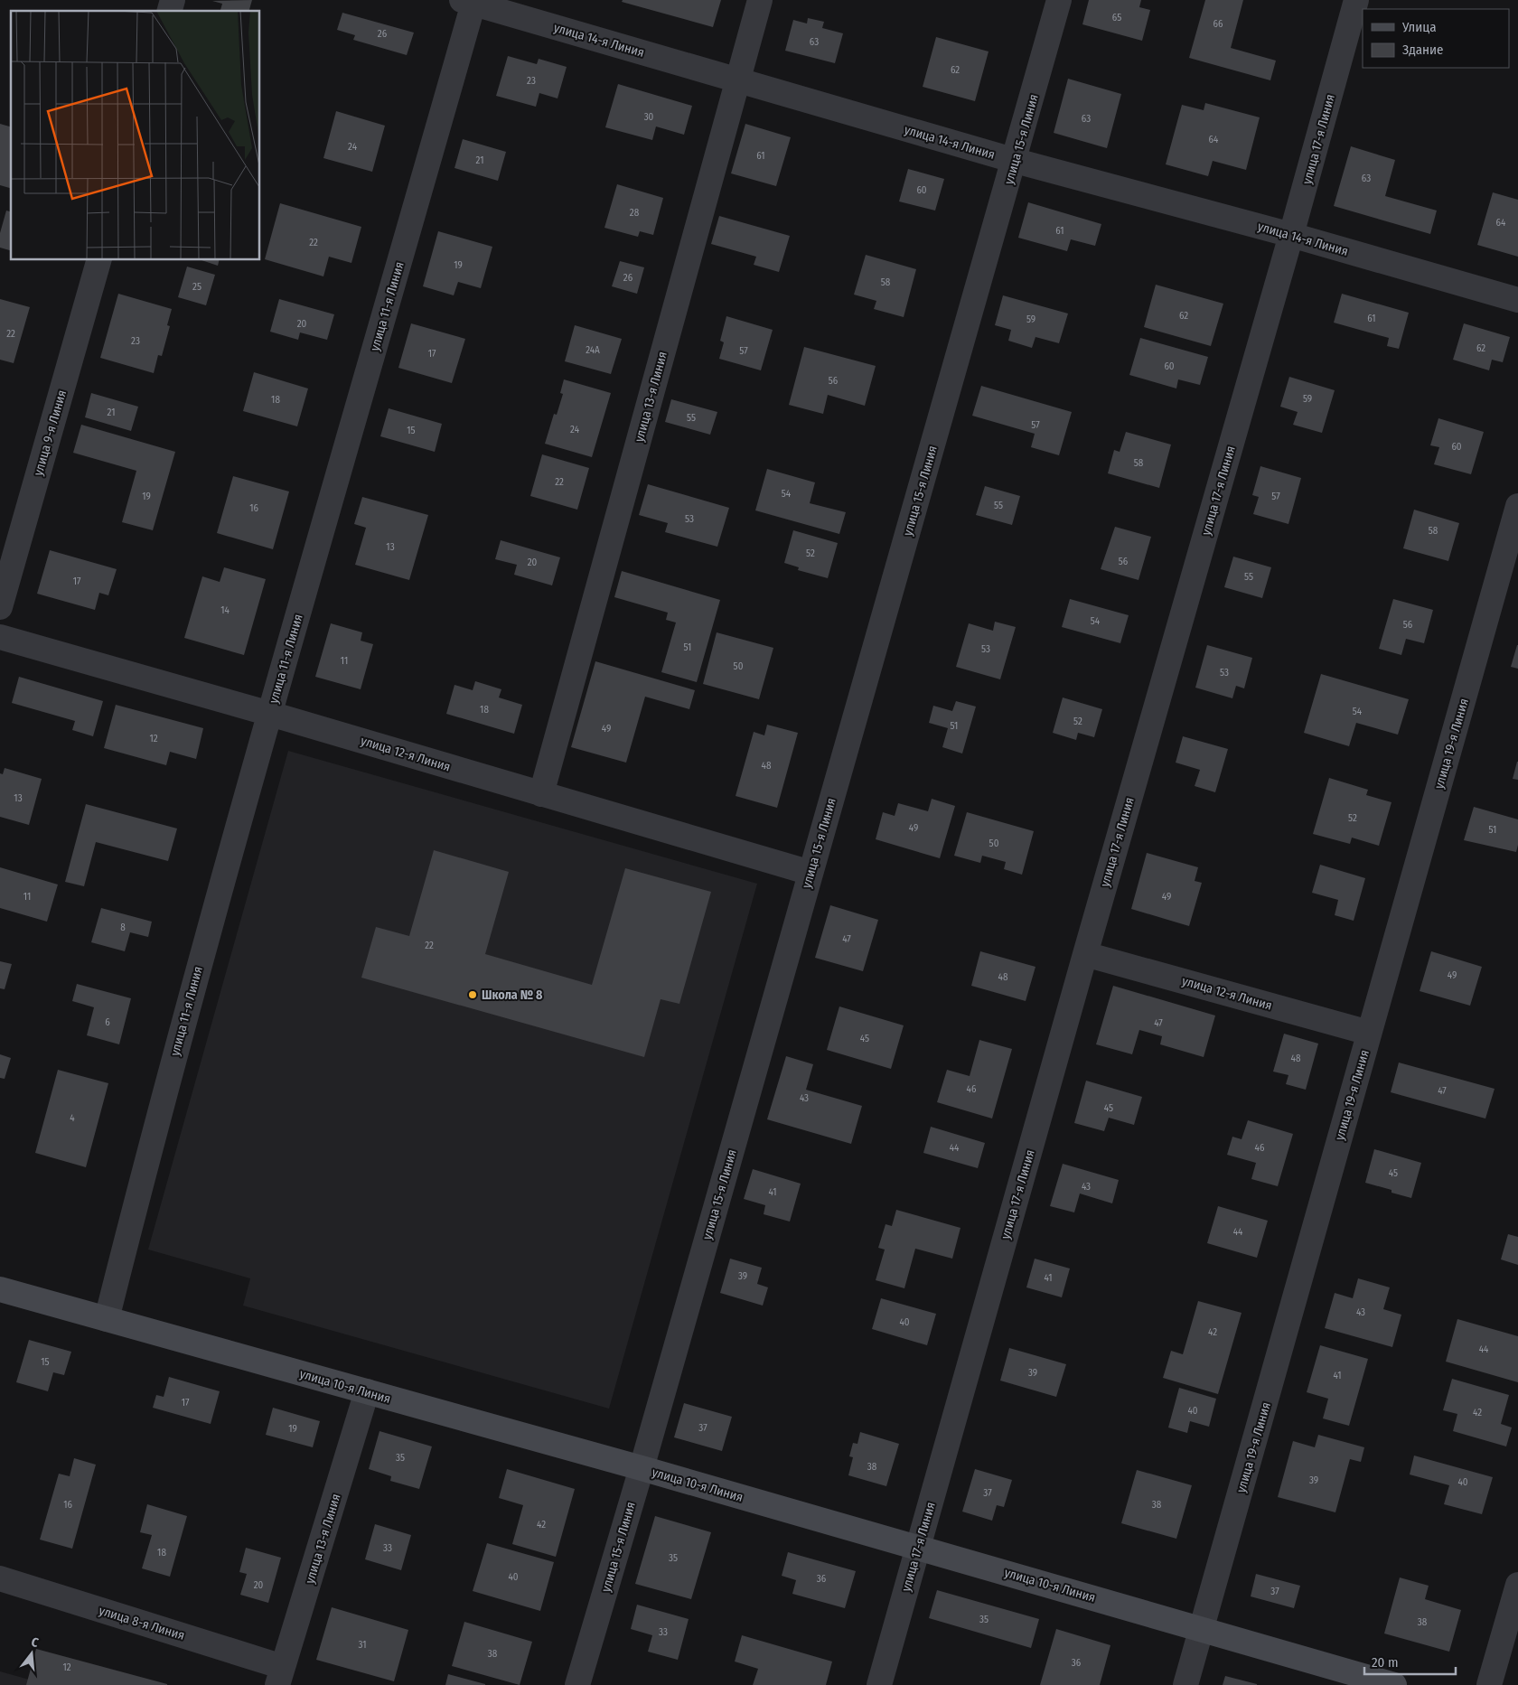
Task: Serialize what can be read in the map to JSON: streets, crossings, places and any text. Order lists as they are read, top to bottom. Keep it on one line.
{"streets":{"street":["улица 14-я Линия","улица 15-я Линия","улица 17-я Линия","улица 11-я Линия","улица 13-я Линия","улица 9-я Линия","улица 19-я Линия","улица 12-я Линия","улица 10-я Линия","улица 8-я Линия"]},"crossings":[["улица 14-я Линия","улица 15-я Линия"],["улица 14-я Линия","улица 17-я Линия"],["улица 14-я Линия","улица 11-я Линия"],["улица 14-я Линия","улица 13-я Линия"],["улица 15-я Линия","улица 12-я Линия"],["улица 15-я Линия","улица 10-я Линия"],["улица 17-я Линия","улица 12-я Линия"],["улица 17-я Линия","улица 10-я Линия"],["улица 11-я Линия","улица 12-я Линия"],["улица 11-я Линия","улица 10-я Линия"],["улица 13-я Линия","улица 12-я Линия"],["улица 13-я Линия","улица 10-я Линия"],["улица 13-я Линия","улица 8-я Линия"],["улица 19-я Линия","улица 12-я Линия"],["улица 19-я Линия","улица 10-я Линия"]],"places":["Школа № 8"],"house_numbers":["65","66","26","63","62","23","30","63","64","24","61","21","63","60","28","64","61","22","19","26","58","25","62","61","59","20","22","23","62","24А","57","17","60","56","59","18","21","55","57","24","15","60","58","22","54","19","57","55","16","53","58","13","52","56","20","55","17","14","54","56","51","53","11","50","53","18","54","52","51","49","12","48","13","52","49","51","50","11","49","8","47","22","49","48","6","47","45","48","46","47","43","45","4","44","46","45","43","41","44","39","41","43","40","42","44","15","39","41","17","40","42","37","19","35","38","39","40","37","16","38","42","33","18","35","40","36","20","37","35","38","33","31","38","36","12"],"legend":["Улица","Здание"],"scale_bar":"20 m","north":"top"}
